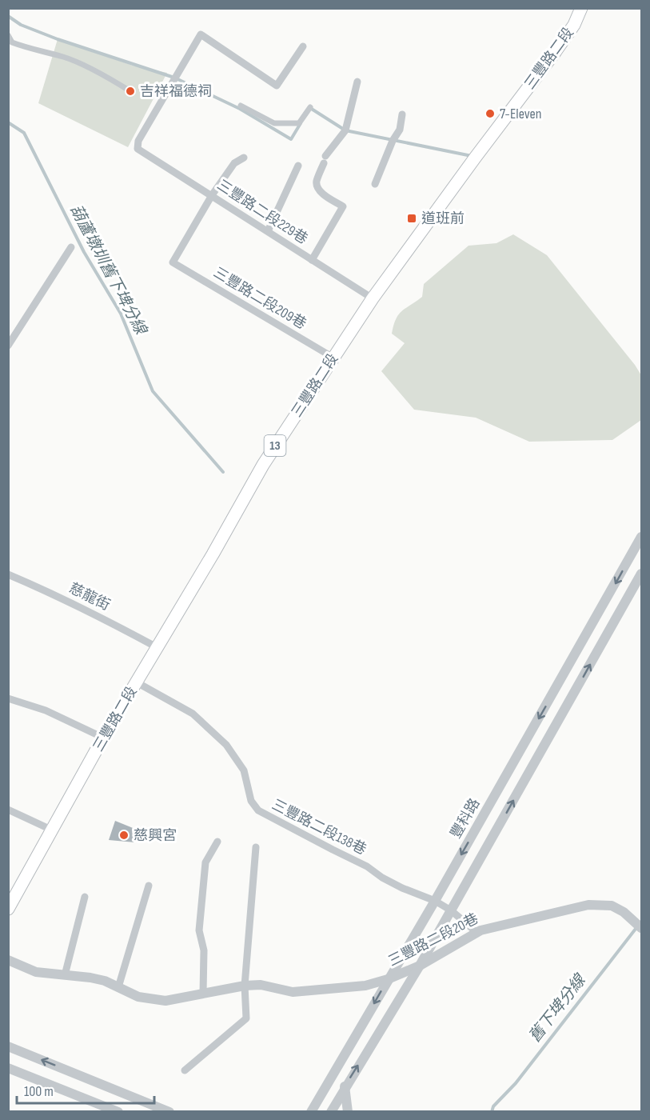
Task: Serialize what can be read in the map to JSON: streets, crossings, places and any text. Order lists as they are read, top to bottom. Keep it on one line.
{"streets":{"main road":["三豐路二段","13"],"street":["三豐路二段229巷","三豐路二段209巷","慈龍街","豐科路","三豐路二段138巷","三豐路二段20巷"]},"crossings":[["三豐路二段","三豐路二段229巷"],["三豐路二段","三豐路二段209巷"],["三豐路二段","慈龍街"],["三豐路二段","三豐路二段138巷"],["三豐路二段229巷","三豐路二段209巷"],["豐科路","三豐路二段138巷"],["豐科路","三豐路二段20巷"],["三豐路二段138巷","三豐路二段20巷"]],"water":["葫蘆墩圳舊下埤分線","舊下埤分線"],"places":{"other":["吉祥福德祠","7-Eleven","慈興宮"],"transit":["道班前"]},"scale_bar":"100 m"}
